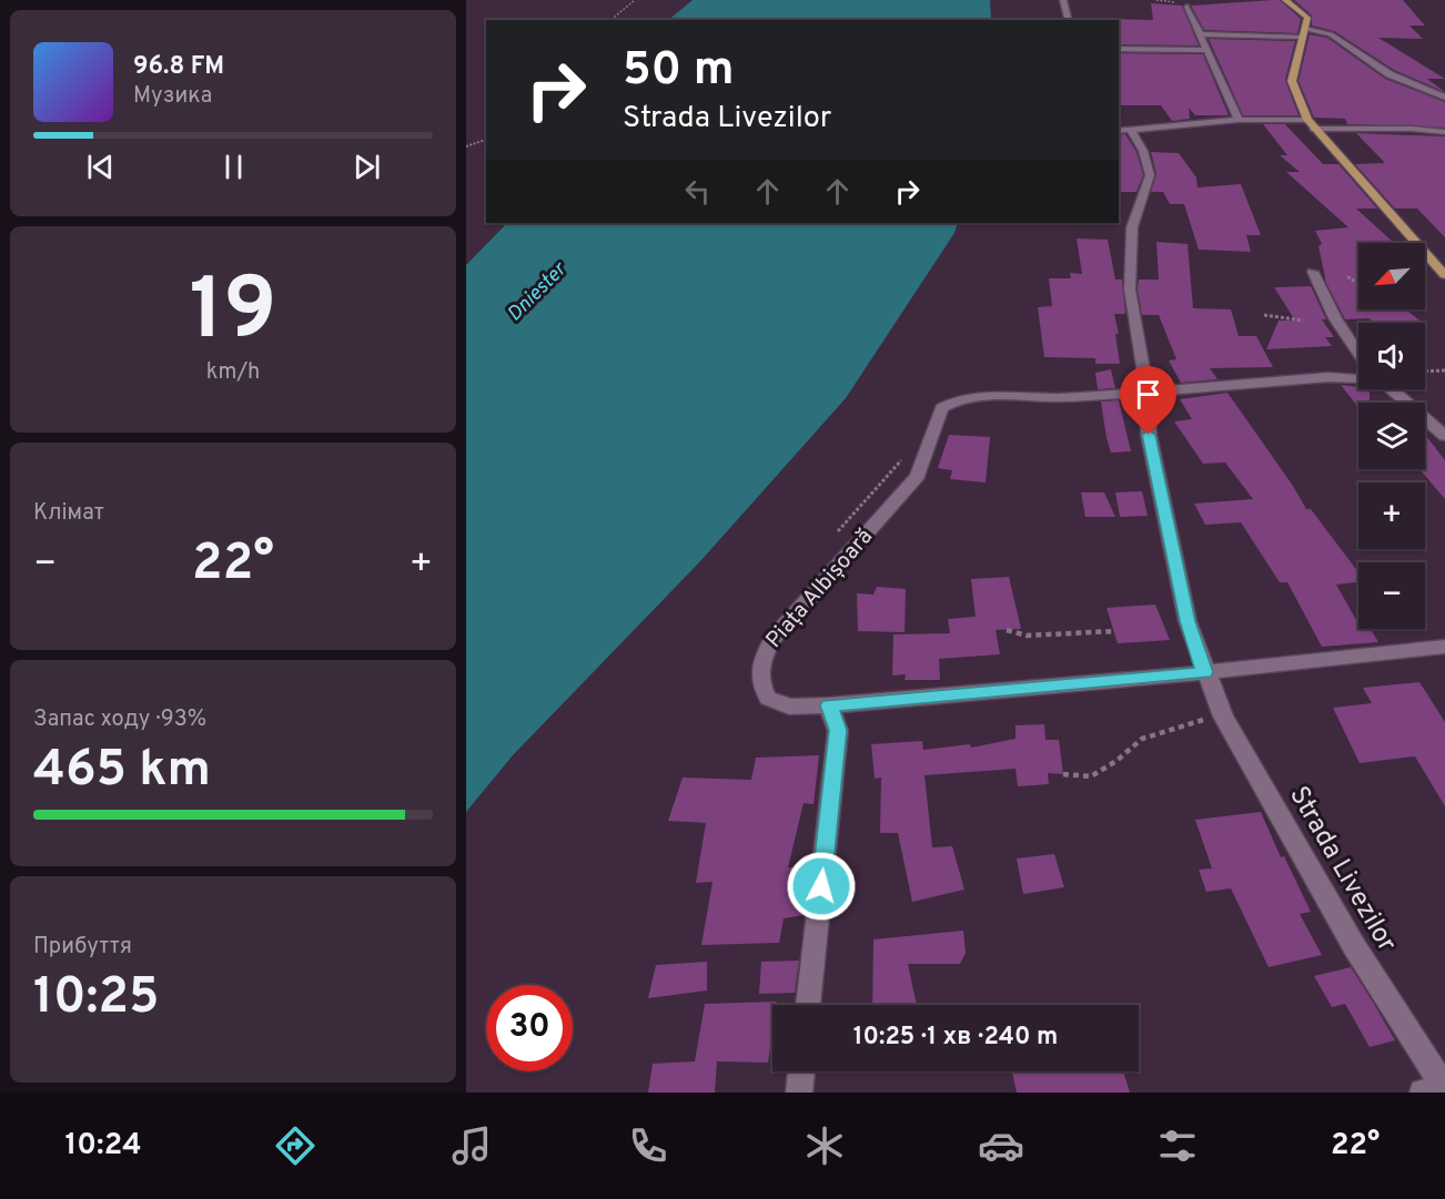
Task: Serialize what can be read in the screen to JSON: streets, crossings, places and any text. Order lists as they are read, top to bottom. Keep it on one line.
{"streets":{"street":["Piața Albișoară","Strada Livezilor"]},"crossings":[["Piața Albișoară","Strada Livezilor"]],"water":["Dniester"],"north":"bottom left","page":{"turn":["50 m","Strada Livezilor"],"song":["96.8 FM","Музика"],"tile":[["19","km/h"],"Клімат",["Запас ходу · 93%","465 km"],["Прибуття","10:25"]],"map_buttons":["+","−"],"heat":["−","22°","+"],"limit":"30","trip":"10:25 · 1 хв · 240 m","tabs":["10:24","22°"]}}
